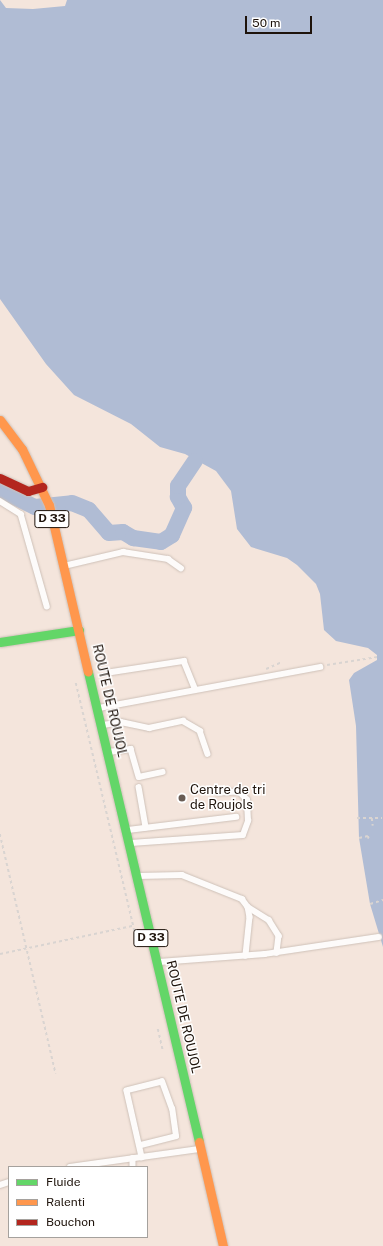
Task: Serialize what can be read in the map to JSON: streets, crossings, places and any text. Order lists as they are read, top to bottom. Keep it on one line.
{"streets":{"main road":["D 33","ROUTE DE ROUJOL"]},"crossings":[["D 33","ROUTE DE ROUJOL"]],"places":["Centre de tri de Roujols"],"legend":["Fluide","Ralenti","Bouchon"],"scale_bar":"50 m"}
